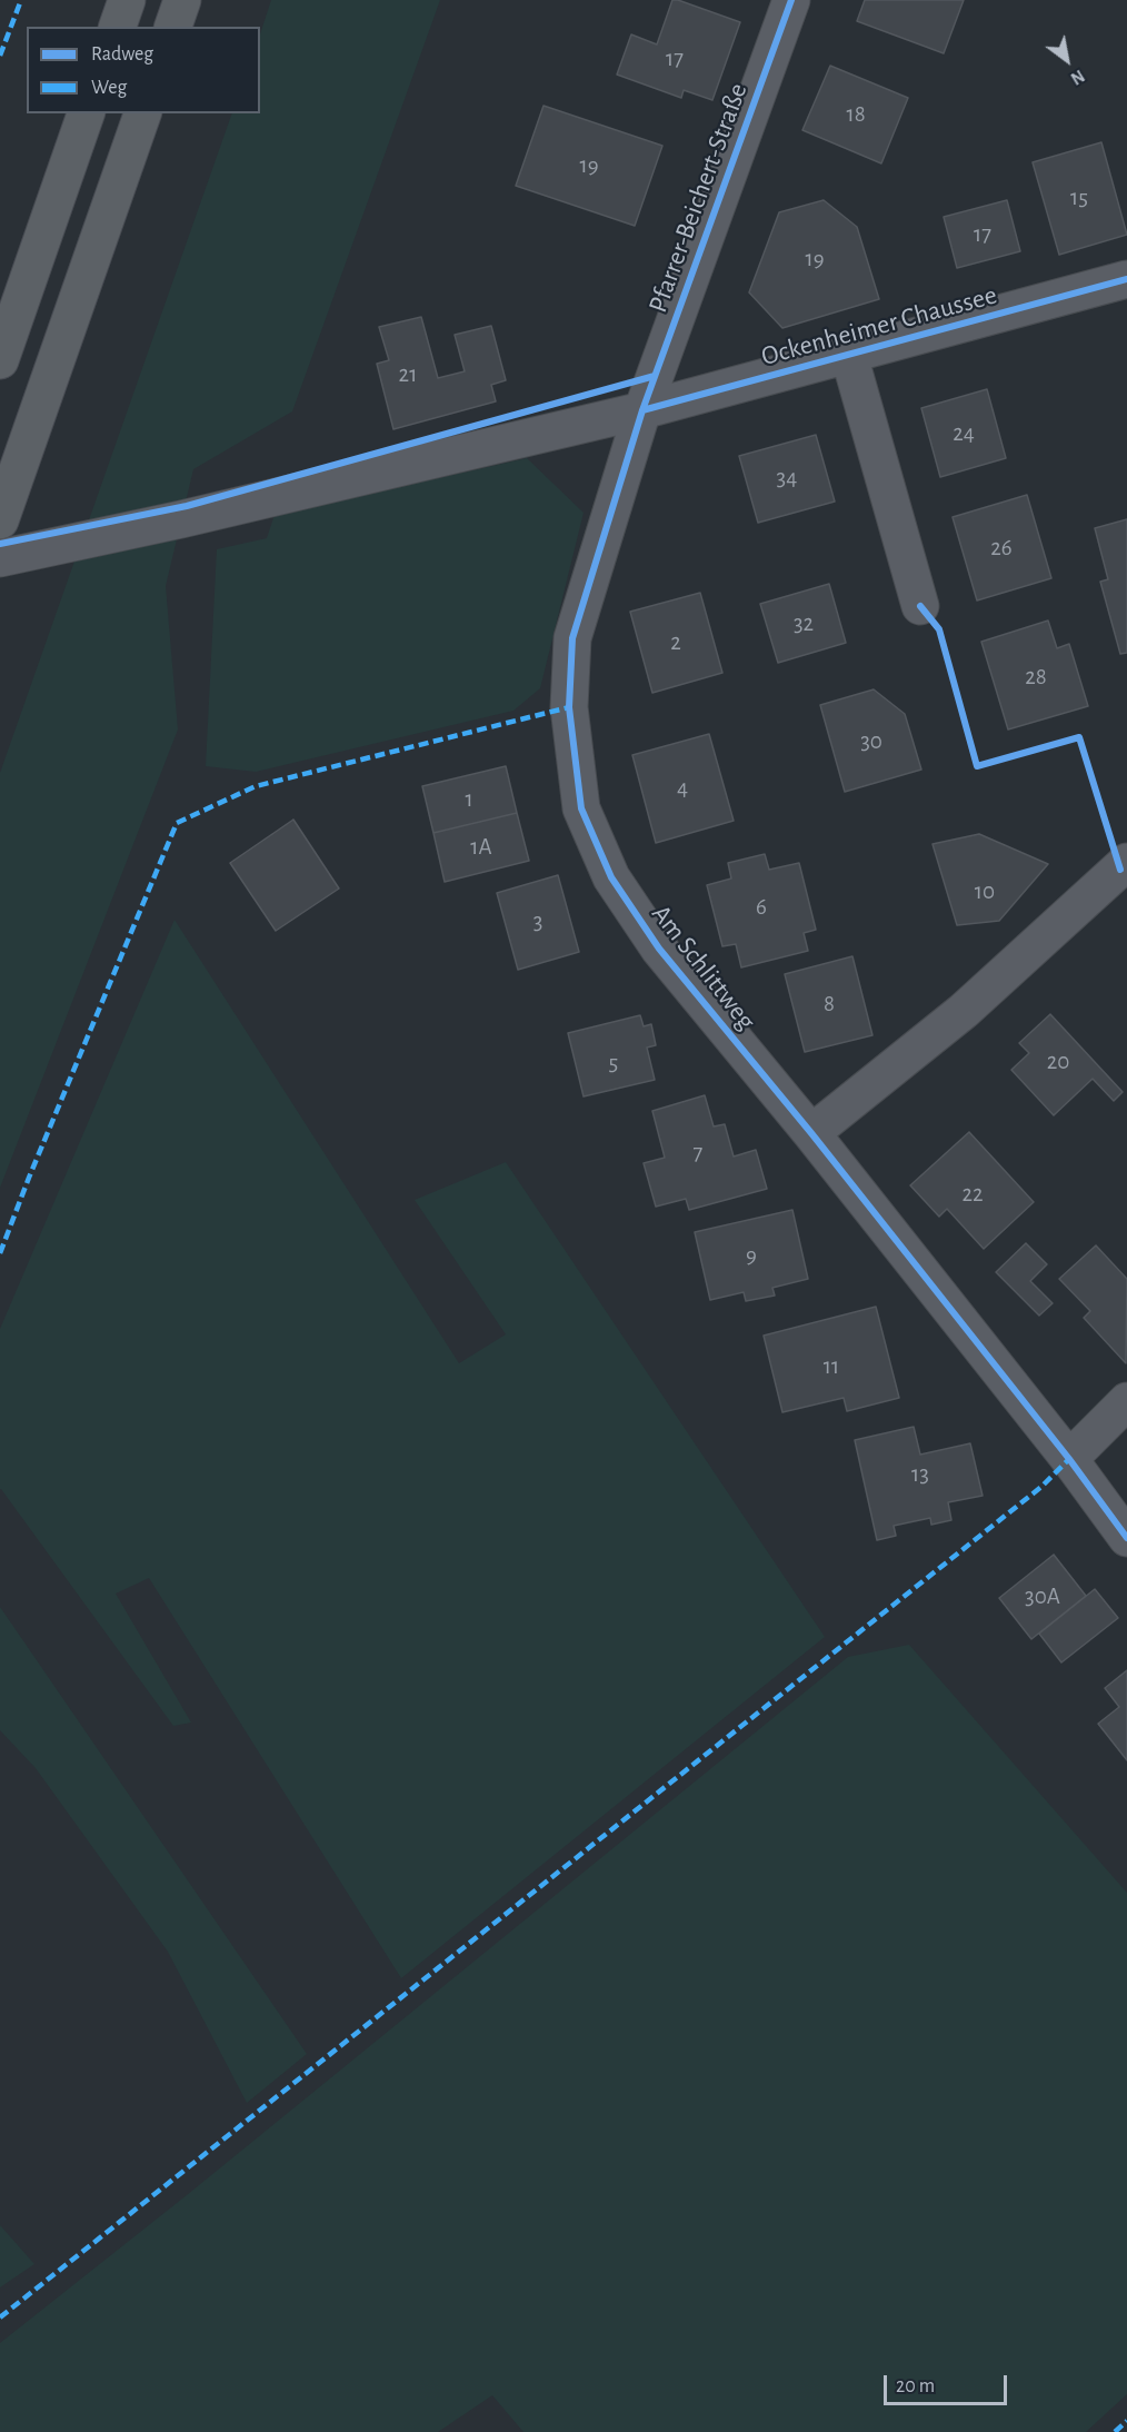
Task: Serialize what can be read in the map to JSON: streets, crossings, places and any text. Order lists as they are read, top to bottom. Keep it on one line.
{"streets":{"street":["Pfarrer-Beichert-Straße","Ockenheimer Chaussee","Am Schlittweg"]},"crossings":[["Pfarrer-Beichert-Straße","Ockenheimer Chaussee"],["Pfarrer-Beichert-Straße","Am Schlittweg"],["Ockenheimer Chaussee","Am Schlittweg"]],"house_numbers":["17","18","19","15","17","19","21","24","34","26","32","2","28","30","4","1","1A","10","6","3","8","20","5","7","22","9","11","13","30A"],"legend":["Radweg","Weg"],"scale_bar":"20 m","north":"bottom right"}
